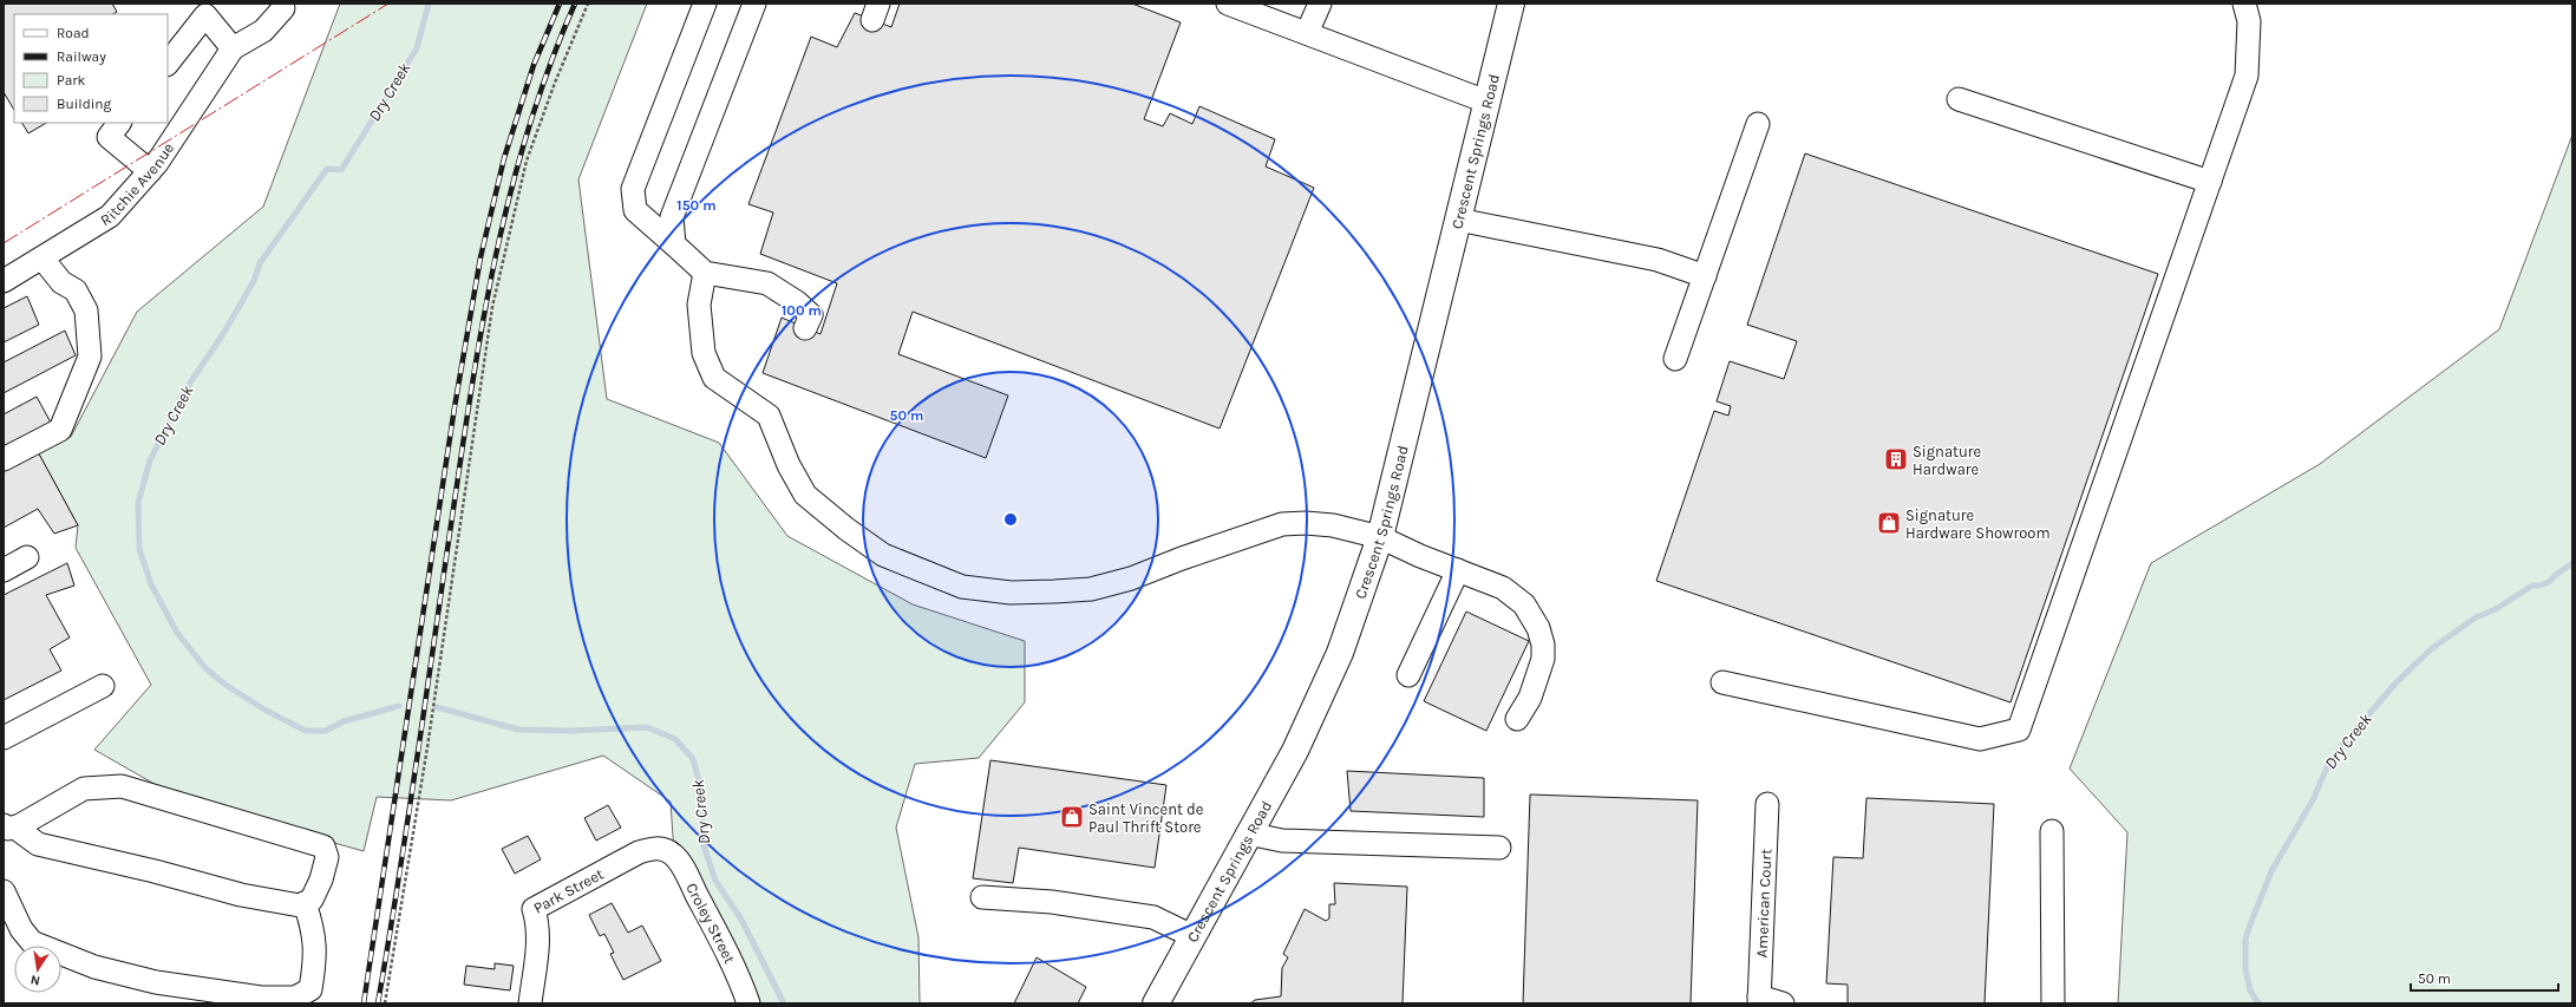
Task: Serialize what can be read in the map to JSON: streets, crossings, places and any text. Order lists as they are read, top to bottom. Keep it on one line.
{"streets":{"main road":["Crescent Springs Road"],"street":["Ritchie Avenue","Park Street","American Court","Croley Street"]},"crossings":[["Park Street","Croley Street"]],"water":["Dry Creek"],"places":{"building":["Signature Hardware"],"shop":["Signature Hardware Showroom","Saint Vincent de Paul Thrift Store"]},"legend":["Road","Railway","Park","Building"],"scale_bar":"50 m","north":"bottom","rings":["150 m","100 m","50 m"]}
